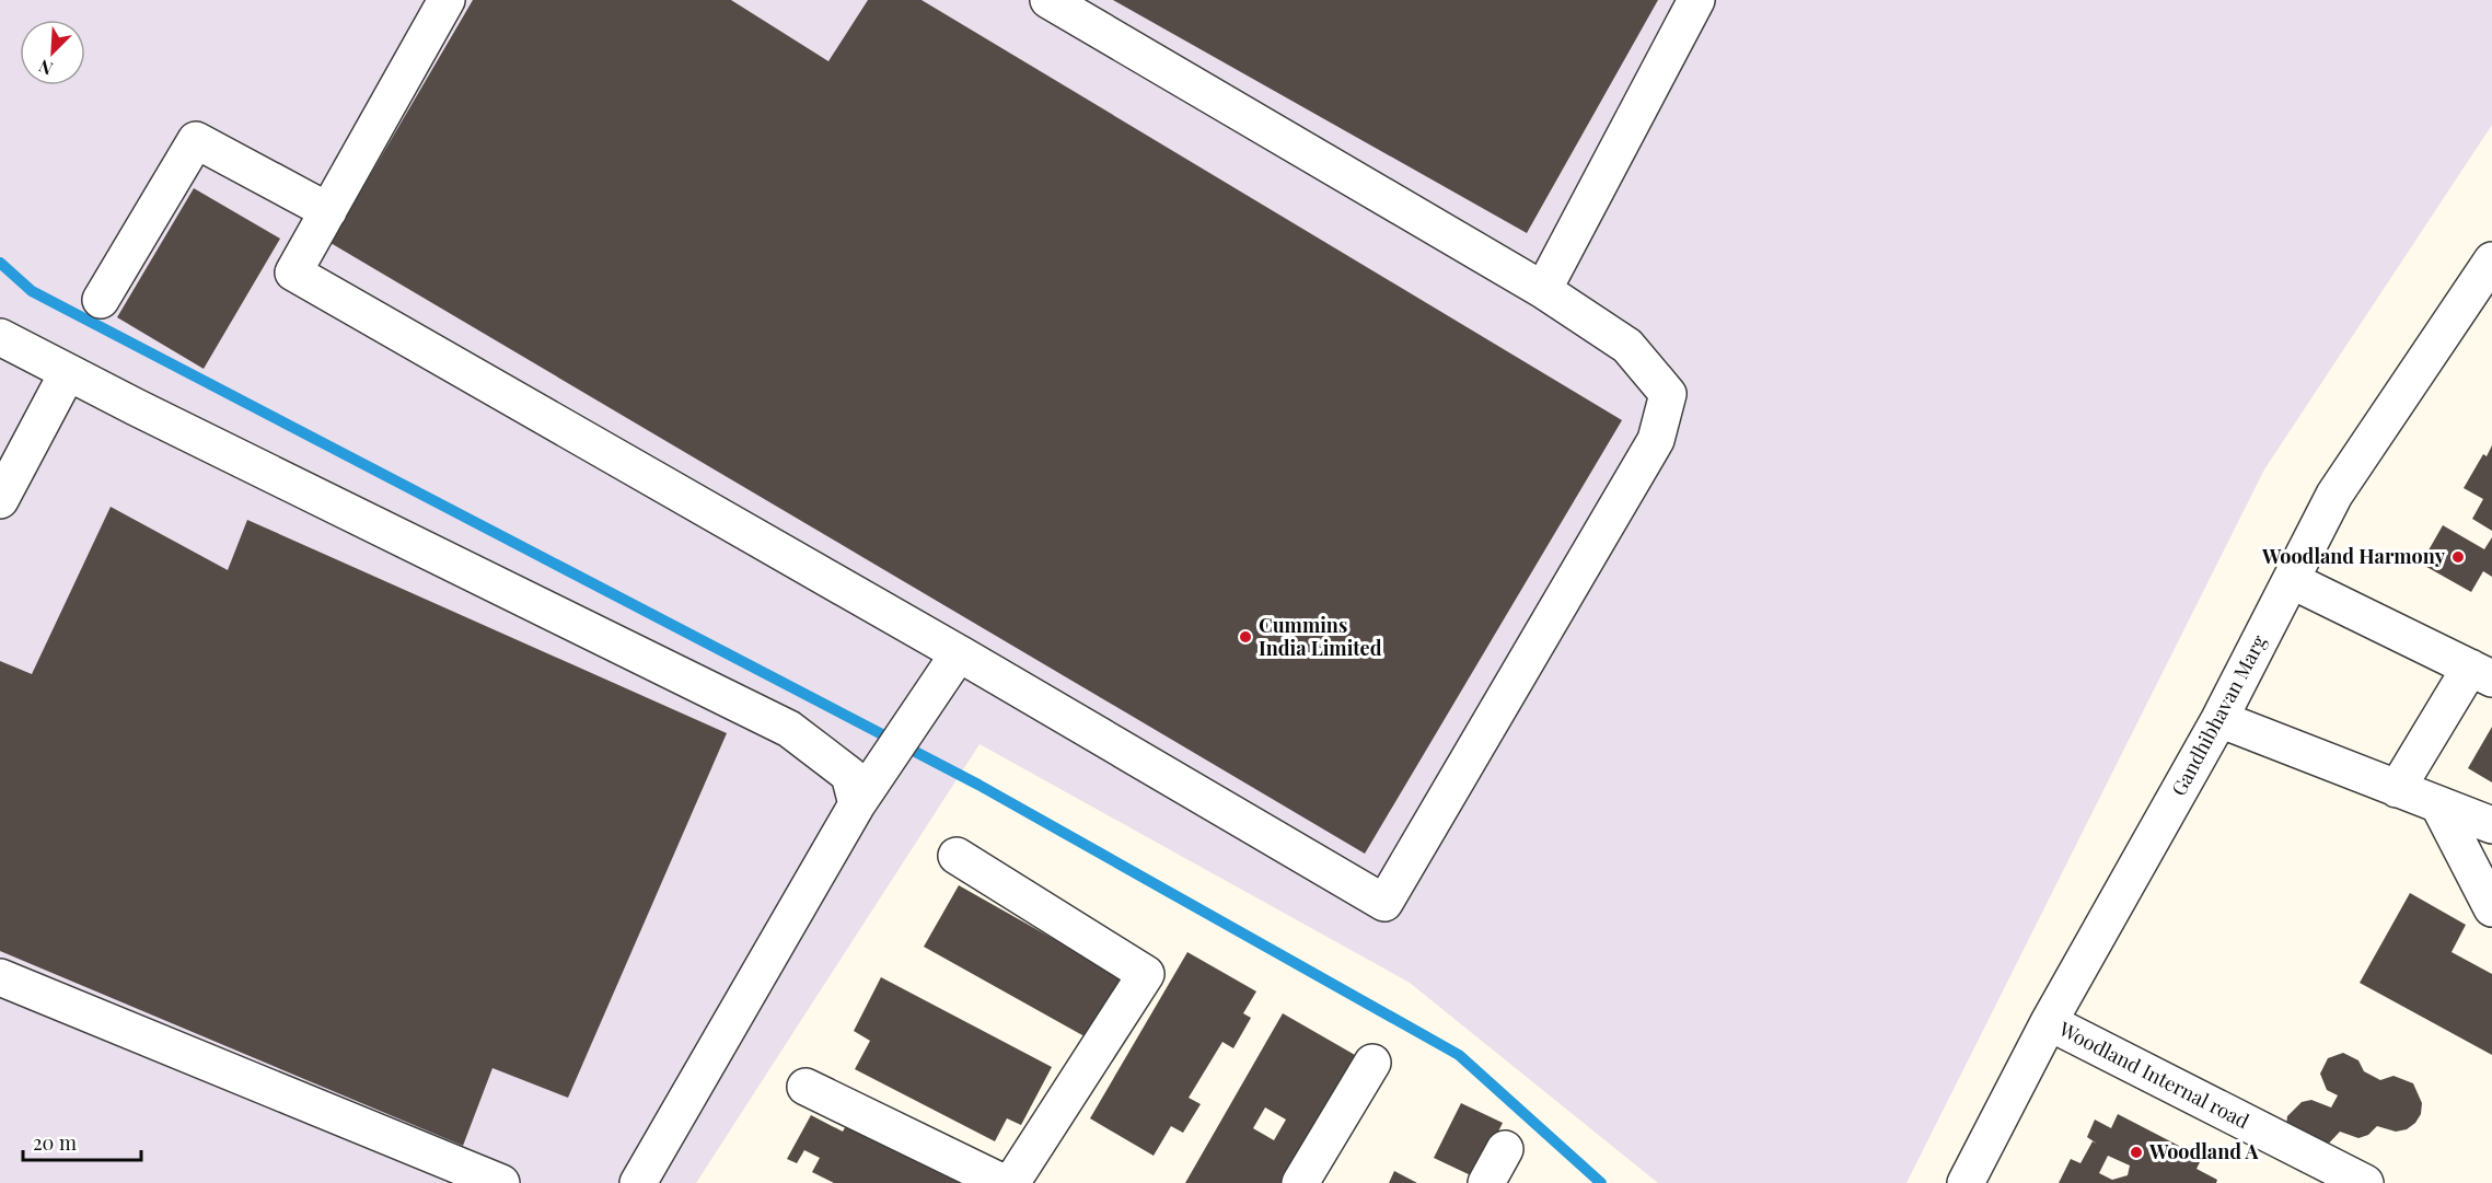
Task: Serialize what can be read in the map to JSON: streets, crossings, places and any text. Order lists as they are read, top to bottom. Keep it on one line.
{"streets":{"street":["Gandhibhavan Marg","Woodland Internal road"]},"crossings":[["Gandhibhavan Marg","Woodland Internal road"]],"places":["Woodland Harmony","Cummins India Limited","Woodland A"],"scale_bar":"20 m","north":"bottom left"}
